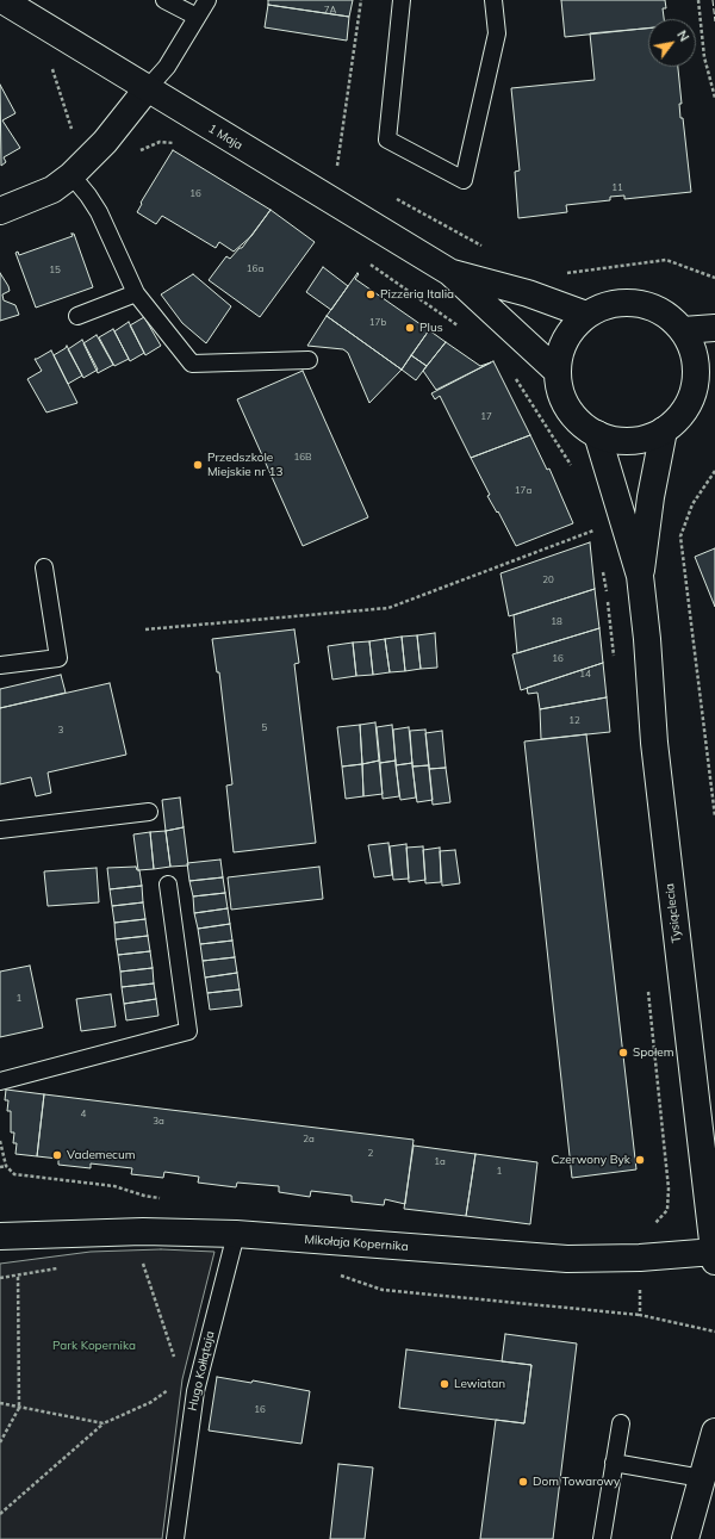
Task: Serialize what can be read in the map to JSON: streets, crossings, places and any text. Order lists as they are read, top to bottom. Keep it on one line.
{"streets":{"street":["1 Maja","Tysiąclecia","Mikołaja Kopernika"],"lane":["Hugo Kołłątaja"]},"crossings":[["Tysiąclecia","Mikołaja Kopernika"],["Mikołaja Kopernika","Hugo Kołłątaja"]],"parks":["Park Kopernika"],"places":["Pizzeria Italia","Plus","Przedszkole Miejskie nr 13","Społem","Vademecum","Czerwony Byk","Lewiatan","Dom Towarowy"],"house_numbers":["7A","11","16","16a","15","17b","17","16B","17a","20","18","16","14","12","5","3","1","4","3a","2a","2","1a","1","16"],"north":"top right"}
